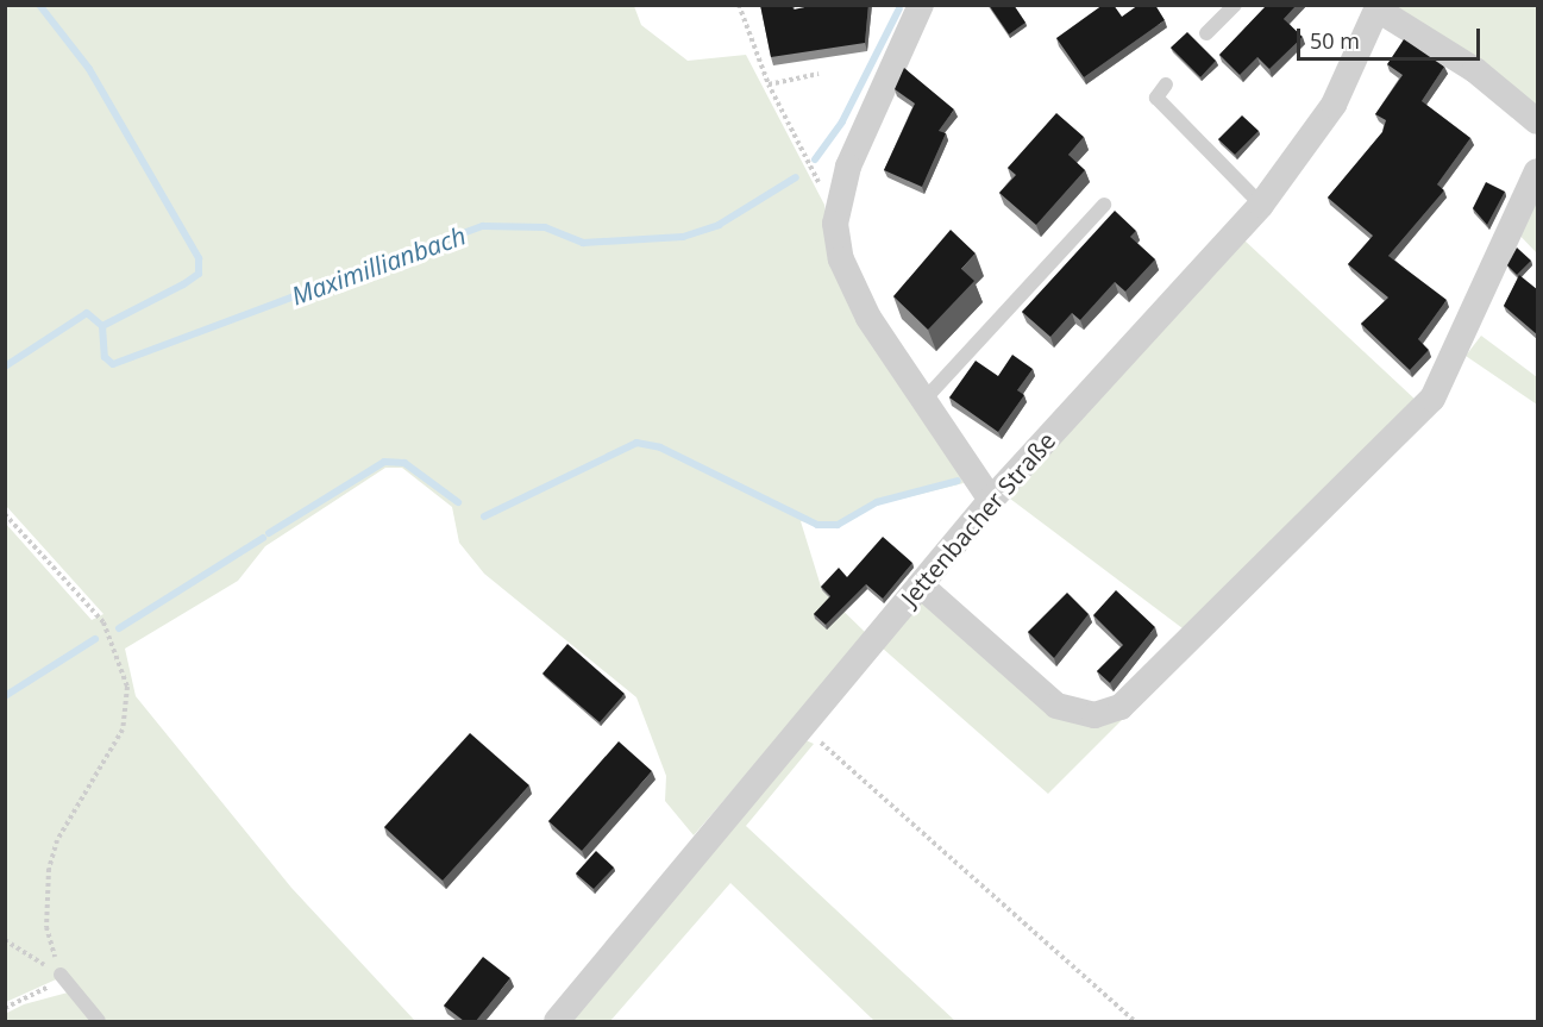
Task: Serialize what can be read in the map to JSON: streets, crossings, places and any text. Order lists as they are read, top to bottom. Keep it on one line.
{"streets":{"street":["Jettenbacher Straße"]},"water":["Maximillianbach"],"scale_bar":"50 m"}
